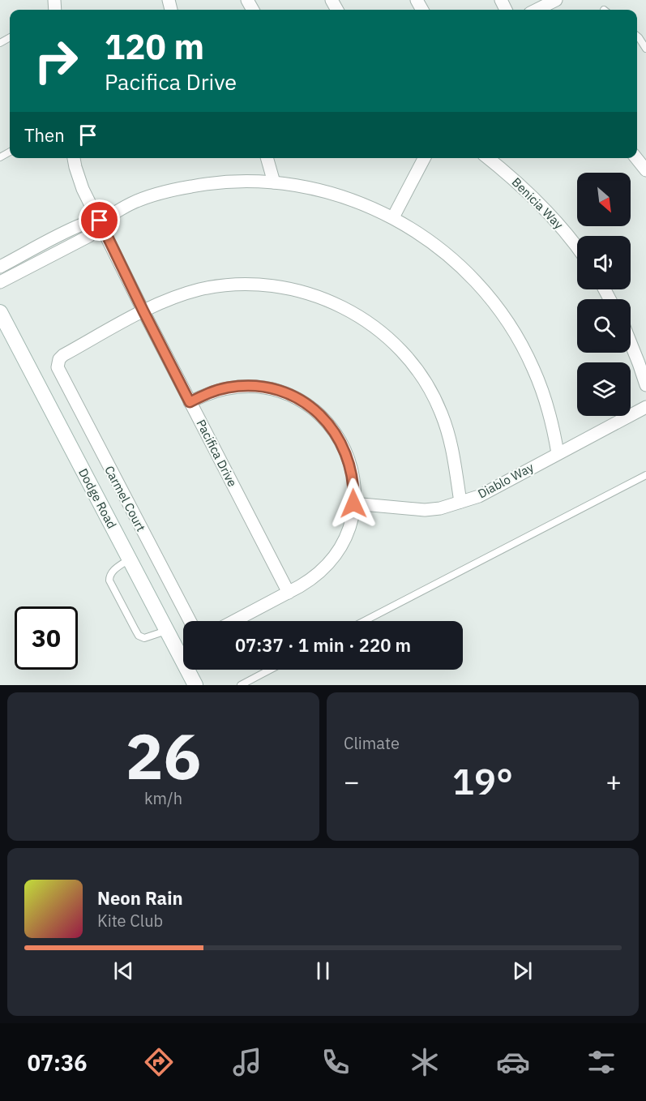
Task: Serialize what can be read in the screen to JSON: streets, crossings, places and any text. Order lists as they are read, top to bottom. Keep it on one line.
{"streets":{"street":["Benicia Way","Pacifica Drive","Diablo Way","Dodge Road","Carmel Court"]},"crossings":[["Pacifica Drive","Carmel Court"]],"north":"bottom right","page":{"turn":["120 m","Pacifica Drive"],"then":"Then","limit":"30","trip":"07:37 · 1 min · 220 m","tile":[["26","km/h"],"Climate"],"heat":["−","19°","+"],"song":["Neon Rain","Kite Club"],"tabs":"07:36"}}
